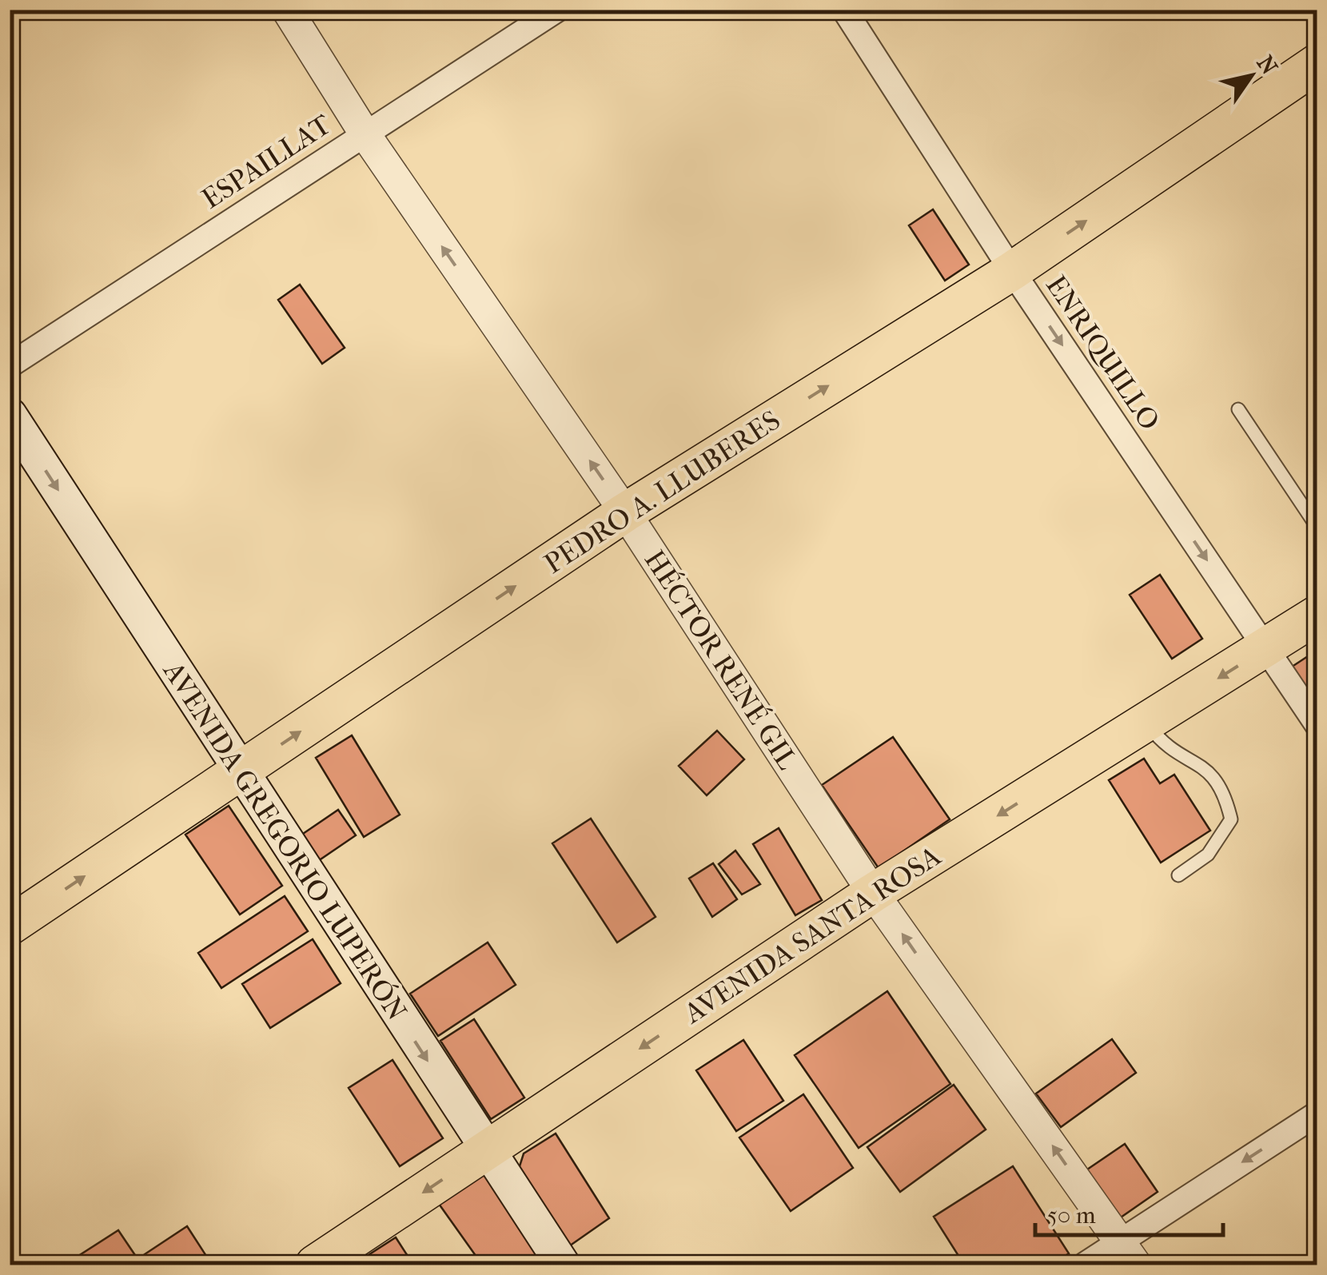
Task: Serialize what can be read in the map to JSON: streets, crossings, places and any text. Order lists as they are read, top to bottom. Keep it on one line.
{"streets":{"main road":["PEDRO A. LLUBERES","AVENIDA GREGORIO LUPERÓN","AVENIDA SANTA ROSA"],"street":["ESPAILLAT","ENRIQUILLO","HÉCTOR RENÉ GIL"]},"crossings":[["ESPAILLAT","HÉCTOR RENÉ GIL"],["ENRIQUILLO","PEDRO A. LLUBERES"],["ENRIQUILLO","AVENIDA SANTA ROSA"],["PEDRO A. LLUBERES","HÉCTOR RENÉ GIL"],["PEDRO A. LLUBERES","AVENIDA GREGORIO LUPERÓN"],["HÉCTOR RENÉ GIL","AVENIDA SANTA ROSA"],["AVENIDA GREGORIO LUPERÓN","AVENIDA SANTA ROSA"]],"one_way":["ENRIQUILLO","PEDRO A. LLUBERES","HÉCTOR RENÉ GIL","AVENIDA GREGORIO LUPERÓN","AVENIDA SANTA ROSA"],"scale_bar":"50 m","north":"top right"}
